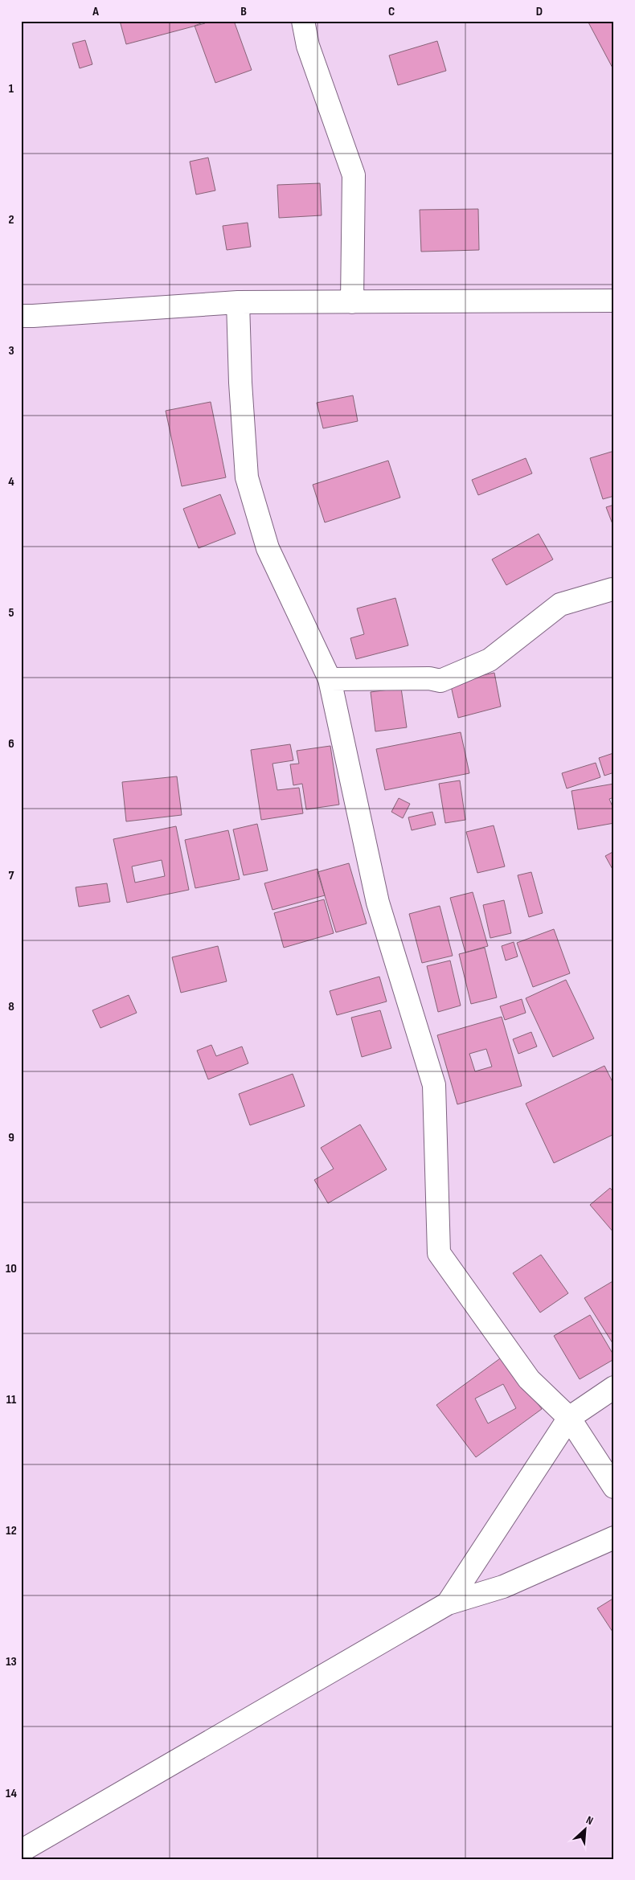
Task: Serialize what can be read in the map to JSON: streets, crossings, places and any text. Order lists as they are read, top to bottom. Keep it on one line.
{"north":"top right","grid":{"columns":["A","B","C","D"],"rows":["1","2","3","4","5","6","7","8","9","10","11","12","13","14"]}}
